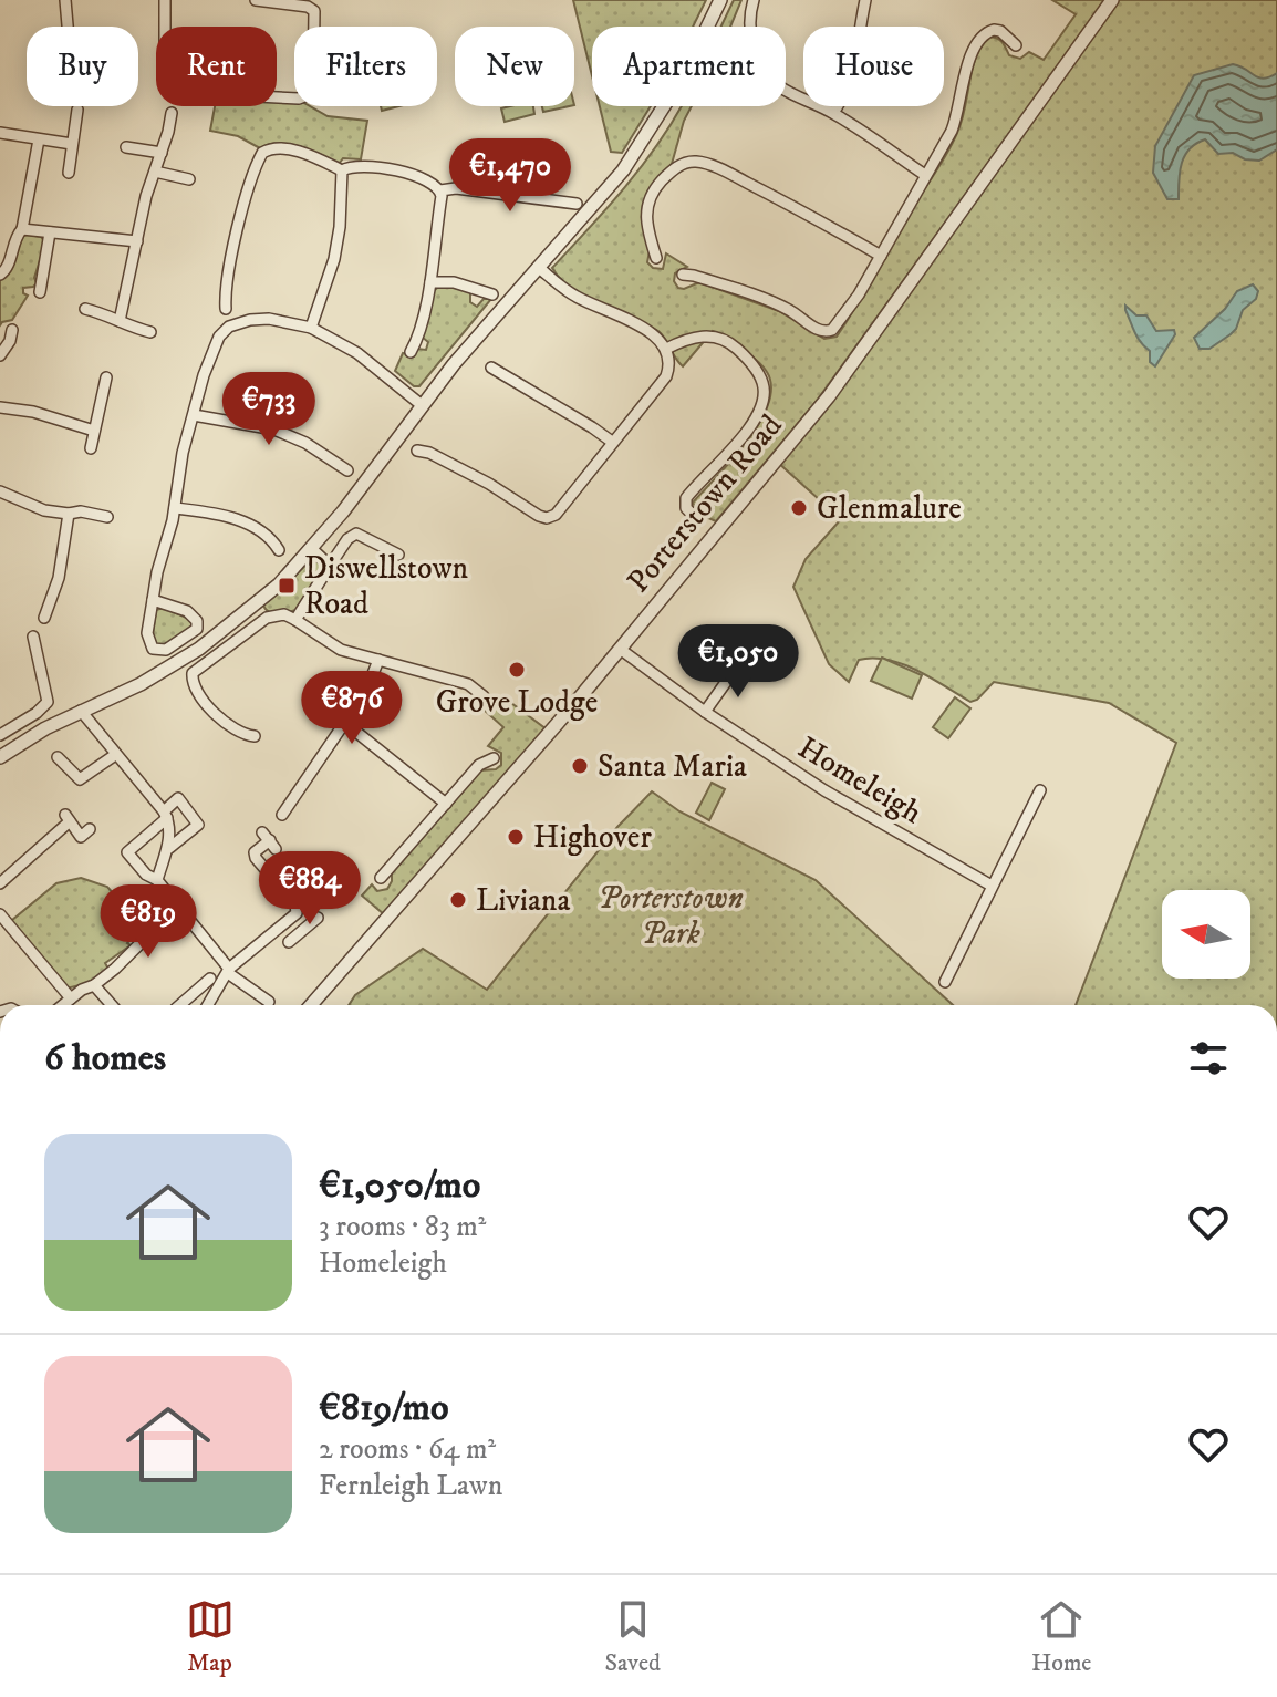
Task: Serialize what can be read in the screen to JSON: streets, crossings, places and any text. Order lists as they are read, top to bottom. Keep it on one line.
{"streets":{"street":["Porterstown Road","Homeleigh"]},"crossings":[["Porterstown Road","Homeleigh"]],"parks":["Porterstown Park"],"places":{"other":["Glenmalure","Grove Lodge","Santa Maria","Highover","Liviana"],"transit":["Diswellstown Road"]},"north":"left","page":{"chip":["Buy","Rent","Filters","New","Apartment","House"],"price":["€1,470","€733","€1,050","€876","€884","€819"],"heading":"6 homes","list":[{"name":"€1,050/mo","note":"3 rooms · 83 m² · Homeleigh"},{"name":"€819/mo","note":"2 rooms · 64 m² · Fernleigh Lawn"}],"tabs":["Map","Saved","Home"]}}
